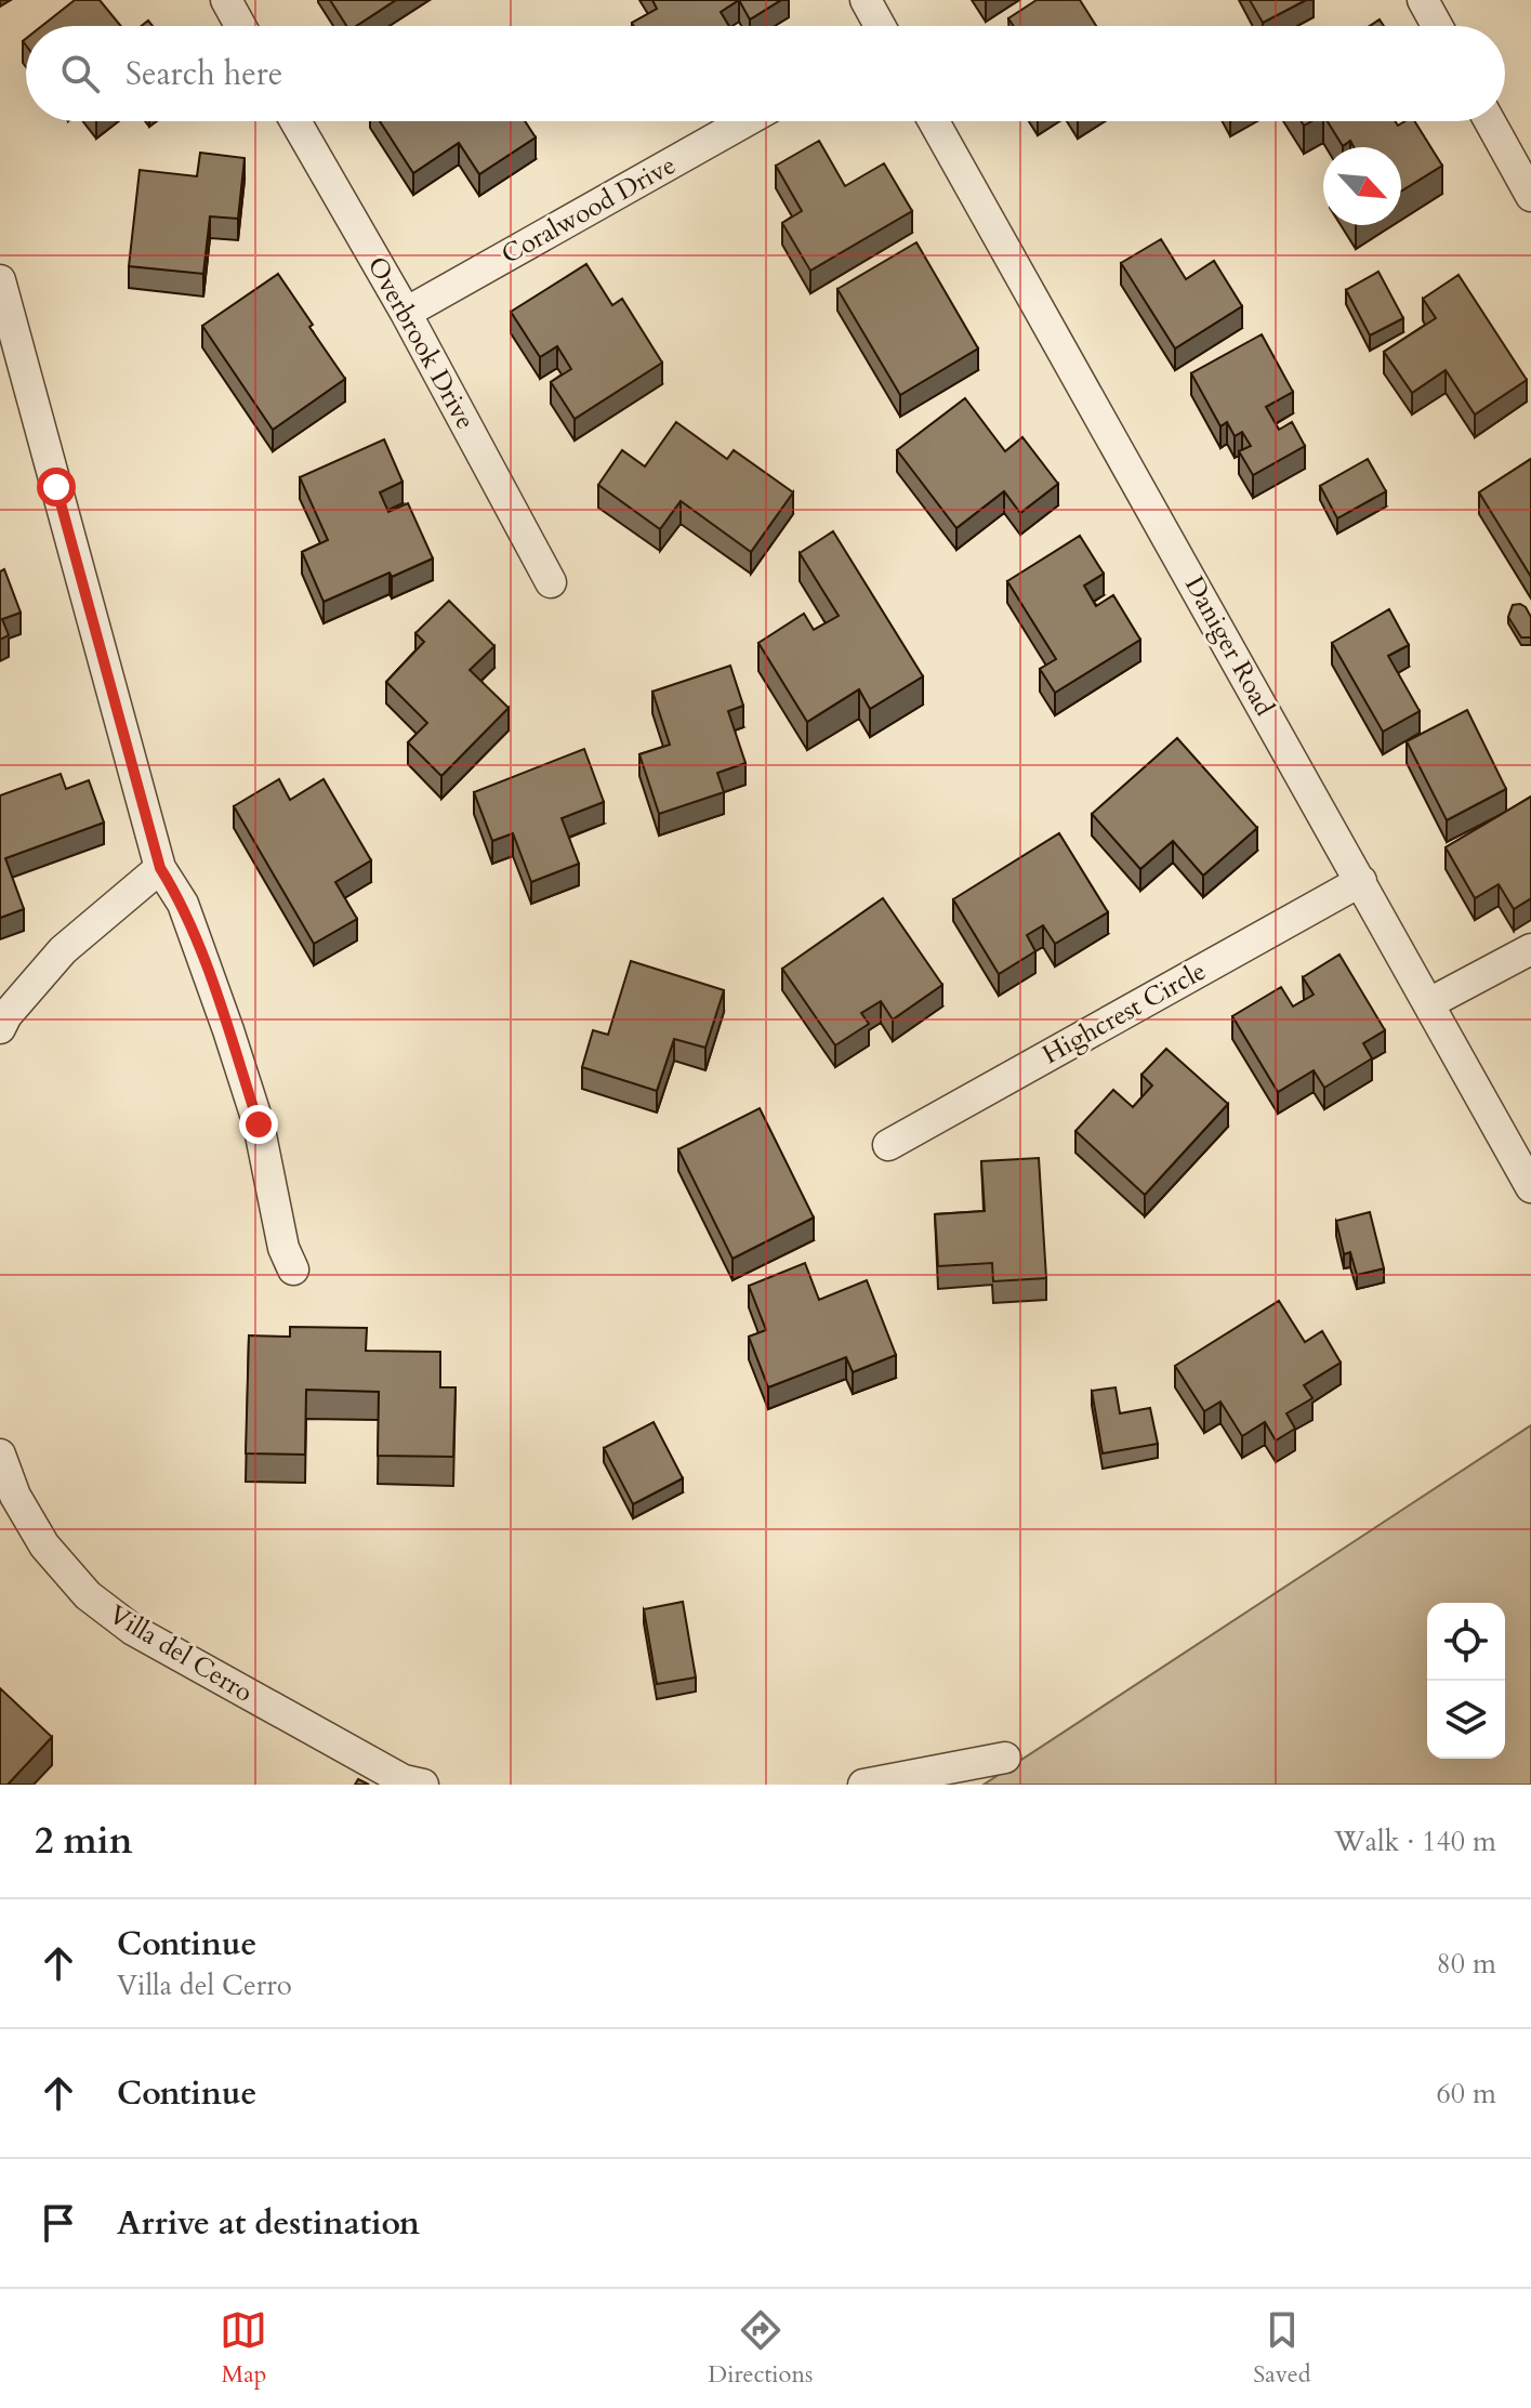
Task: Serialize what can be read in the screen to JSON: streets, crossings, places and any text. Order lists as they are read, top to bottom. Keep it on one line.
{"streets":{"street":["Coralwood Drive","Overbrook Drive","Daniger Road","Highcrest Circle","Villa del Cerro"]},"crossings":[["Coralwood Drive","Overbrook Drive"],["Daniger Road","Highcrest Circle"]],"north":"bottom right","page":{"search":"Search here","heading":["2 min","Walk · 140 m"],"list":[["Continue","Villa del Cerro","80 m"],["Continue","60 m"],"Arrive at destination"],"nav":["Map","Directions","Saved"]}}
